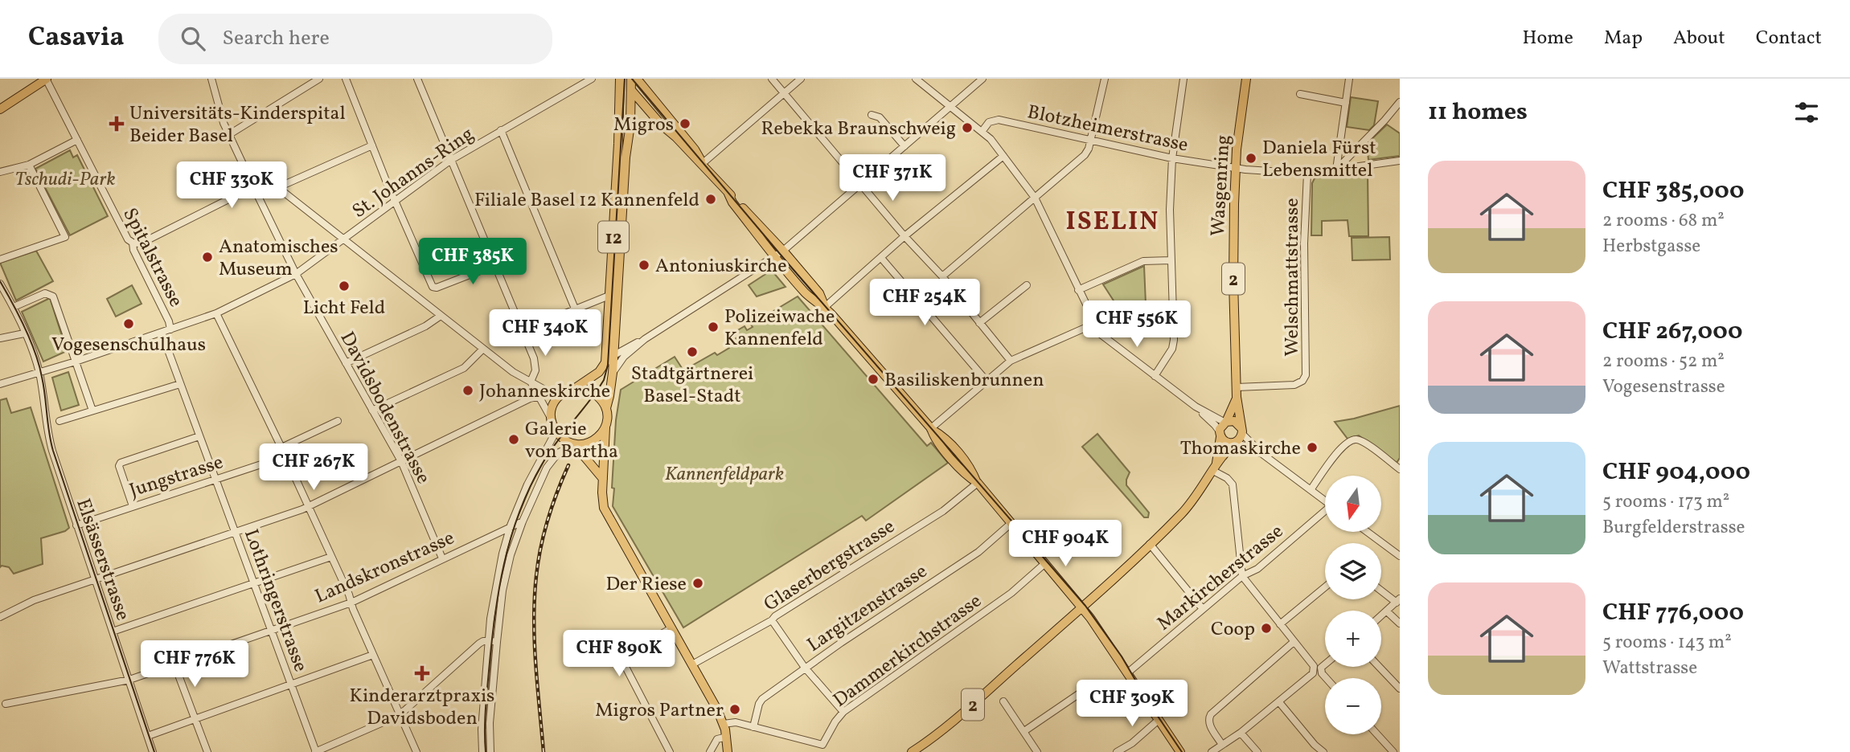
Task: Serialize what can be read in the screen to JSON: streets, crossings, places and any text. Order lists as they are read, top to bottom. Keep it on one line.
{"streets":{"main road":["Wasgenring","12","2"],"street":["Blotzheimerstrasse","St. Johanns-Ring","Spitalstrasse","Welschmattstrasse","Davidsbodenstrasse","Jungstrasse","Elsässerstrasse","Glaserbergstrasse","Landskronstrasse","Markircherstrasse","Lothringerstrasse","Largitzenstrasse","Dammerkirchstrasse"]},"crossings":[["Blotzheimerstrasse","Wasgenring"],["Blotzheimerstrasse","Welschmattstrasse"],["St. Johanns-Ring","Spitalstrasse"],["St. Johanns-Ring","Davidsbodenstrasse"],["St. Johanns-Ring","Elsässerstrasse"],["St. Johanns-Ring","Lothringerstrasse"],["Wasgenring","Welschmattstrasse"],["Wasgenring","2"],["Davidsbodenstrasse","Landskronstrasse"],["Jungstrasse","Elsässerstrasse"],["Jungstrasse","Lothringerstrasse"],["Elsässerstrasse","Landskronstrasse"],["Landskronstrasse","Lothringerstrasse"],["Largitzenstrasse","Dammerkirchstrasse"]],"districts":["ISELIN"],"parks":["Tschudi-Park","Kannenfeldpark"],"places":{"health":["Universitäts-Kinderspital Beider Basel","Kinderarztpraxis Davidsboden"],"other":["Migros","Rebekka Braunschweig","Daniela Fürst Lebensmittel","Filiale Basel 12 Kannenfeld","Anatomisches Museum","Antoniuskirche","Licht Feld","Vogesenschulhaus","Polizeiwache Kannenfeld","Stadtgärtnerei Basel-Stadt","Basiliskenbrunnen","Johanneskirche","Galerie von Bartha","Thomaskirche","Der Riese","Coop","Migros Partner"]},"north":"bottom","page":{"header":"Casavia","search":"Search here","nav":["Home","Map","About","Contact"],"heading":"11 homes","list":[{"name":"CHF 385,000","note":"2 rooms · 68 m² · Herbstgasse"},{"name":"CHF 267,000","note":"2 rooms · 52 m² · Vogesenstrasse"},{"name":"CHF 904,000","note":"5 rooms · 173 m² · Burgfelderstrasse"},{"name":"CHF 776,000","note":"5 rooms · 143 m² · Wattstrasse"}],"price":["CHF 371K","CHF 330K","CHF 385K","CHF 254K","CHF 556K","CHF 340K","CHF 267K","CHF 904K","CHF 890K","CHF 776K","CHF 309K"],"map_buttons":["+","−"]}}
